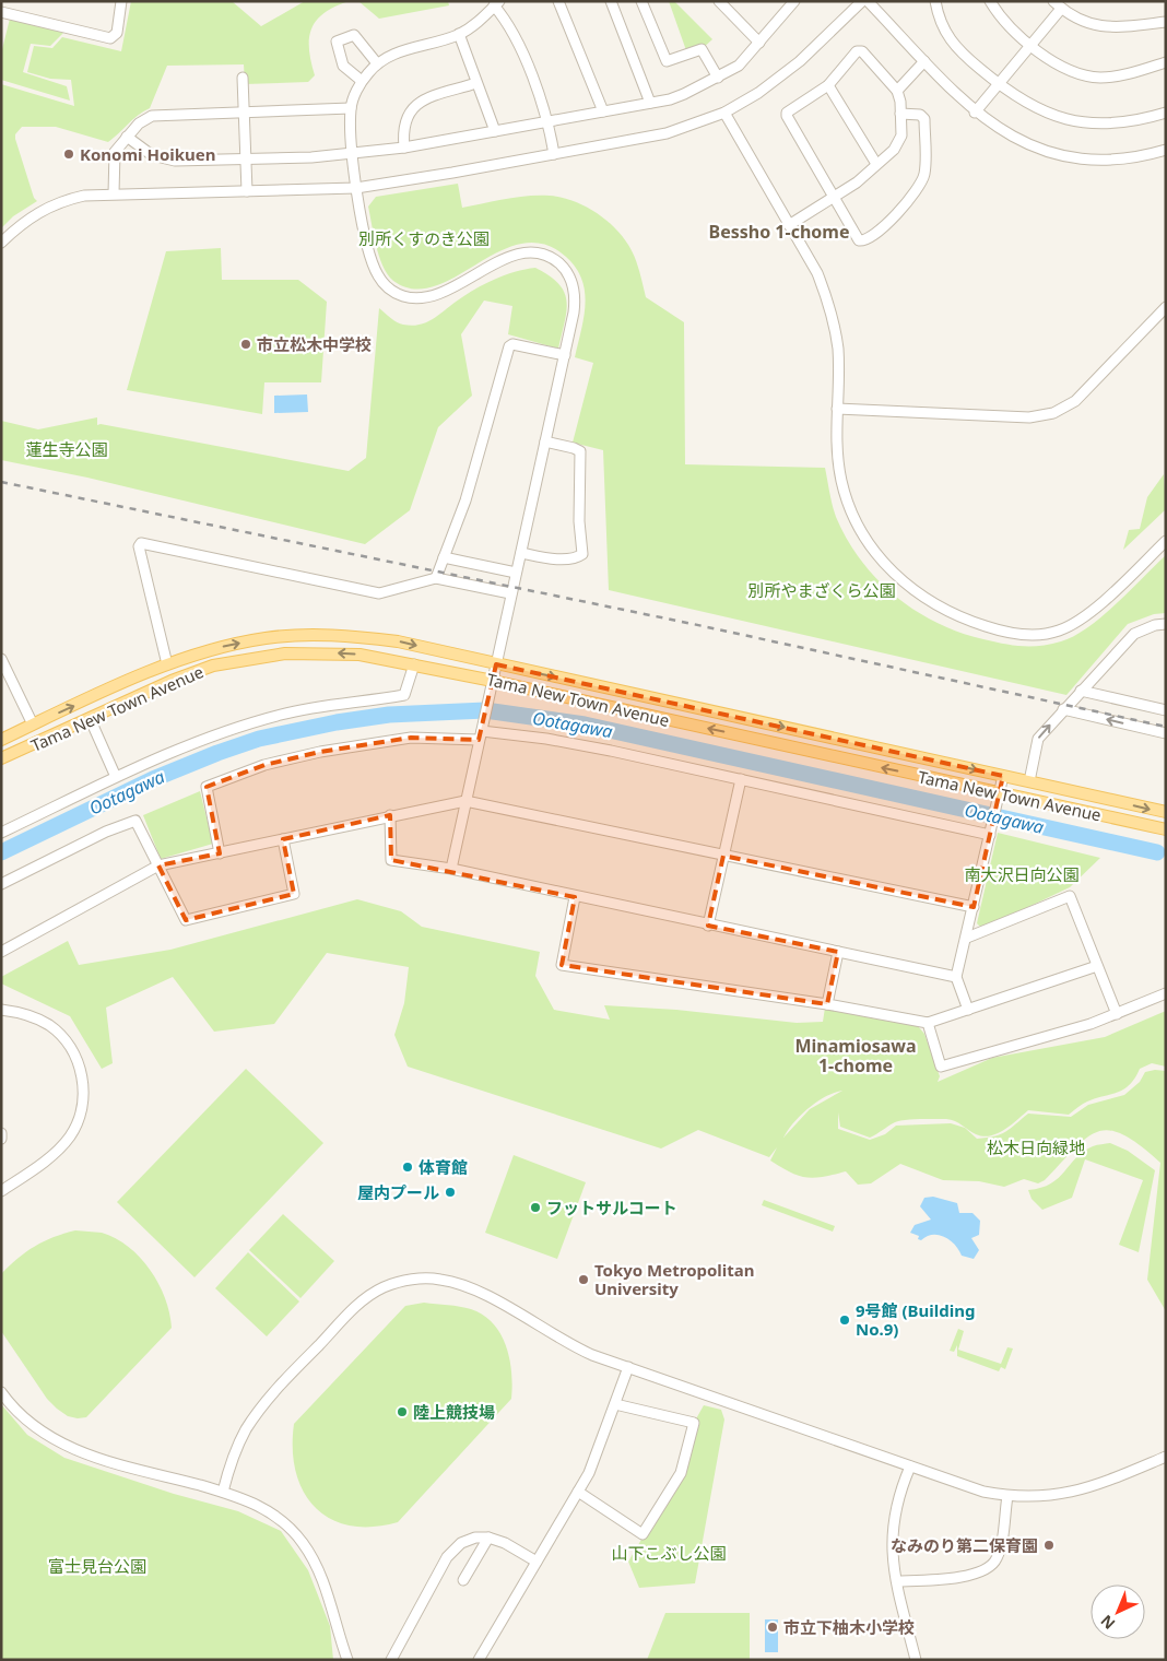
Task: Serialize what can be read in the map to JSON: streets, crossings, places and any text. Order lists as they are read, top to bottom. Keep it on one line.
{"streets":{"main road":["Tama New Town Avenue"]},"districts":["Bessho 1-chome","Minamiosawa 1-chome"],"water":["Ootagawa"],"parks":["別所くすのき公園","蓮生寺公園","別所やまざくら公園","南大沢日向公園","松木日向緑地","山下こぶし公園","富士見台公園"],"places":["Konomi Hoikuen","市立松木中学校","体育館","屋内プール","フットサルコート","Tokyo Metropolitan University","9号館 (Building No.9)","陸上競技場","なみのり第二保育園","市立下柚木小学校"],"north":"bottom left"}
